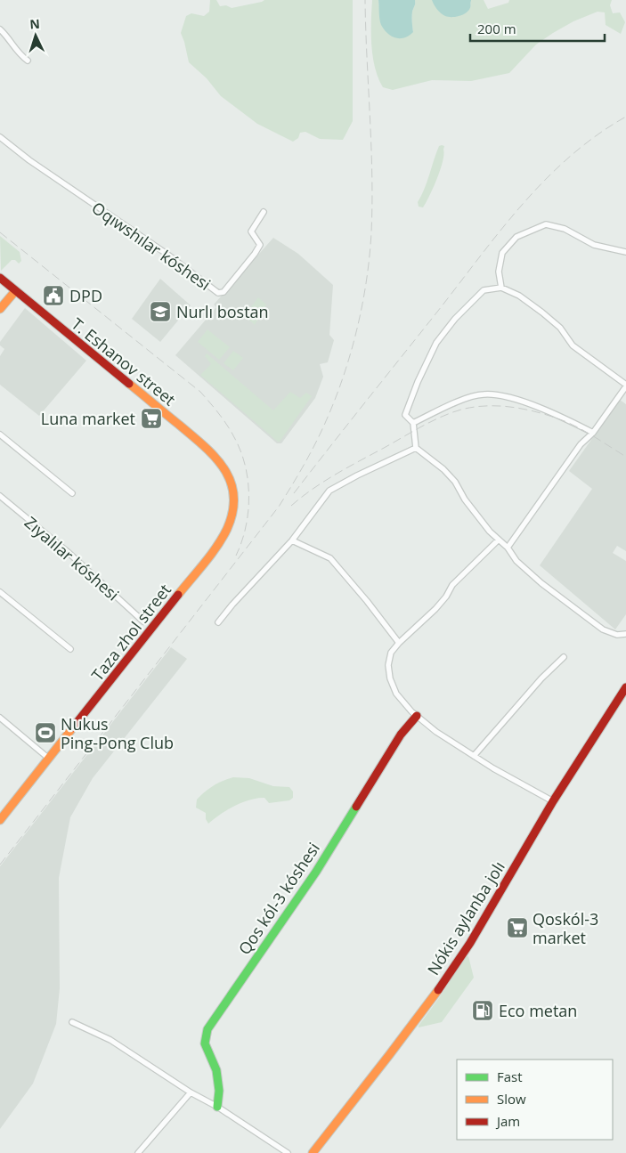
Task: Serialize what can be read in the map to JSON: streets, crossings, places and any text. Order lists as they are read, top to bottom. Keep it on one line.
{"streets":{"main road":["T. Eshanov street","Taza zhol street","Qos kól-3 kóshesi","Nókis aylanba jolı"],"street":["Oqıwshılar kóshesi","Zıyalılar kóshesi"]},"crossings":[["T. Eshanov street","Taza zhol street"]],"places":{"public building":["DPD"],"school or university":["Nurlı bostan"],"supermarket":["Luna market","Qoskól-3 market"],"sports":["Nukus Ping-Pong Club"],"fuel station":["Eco metan"]},"legend":["Fast","Slow","Jam"],"scale_bar":"200 m","north":"top"}
